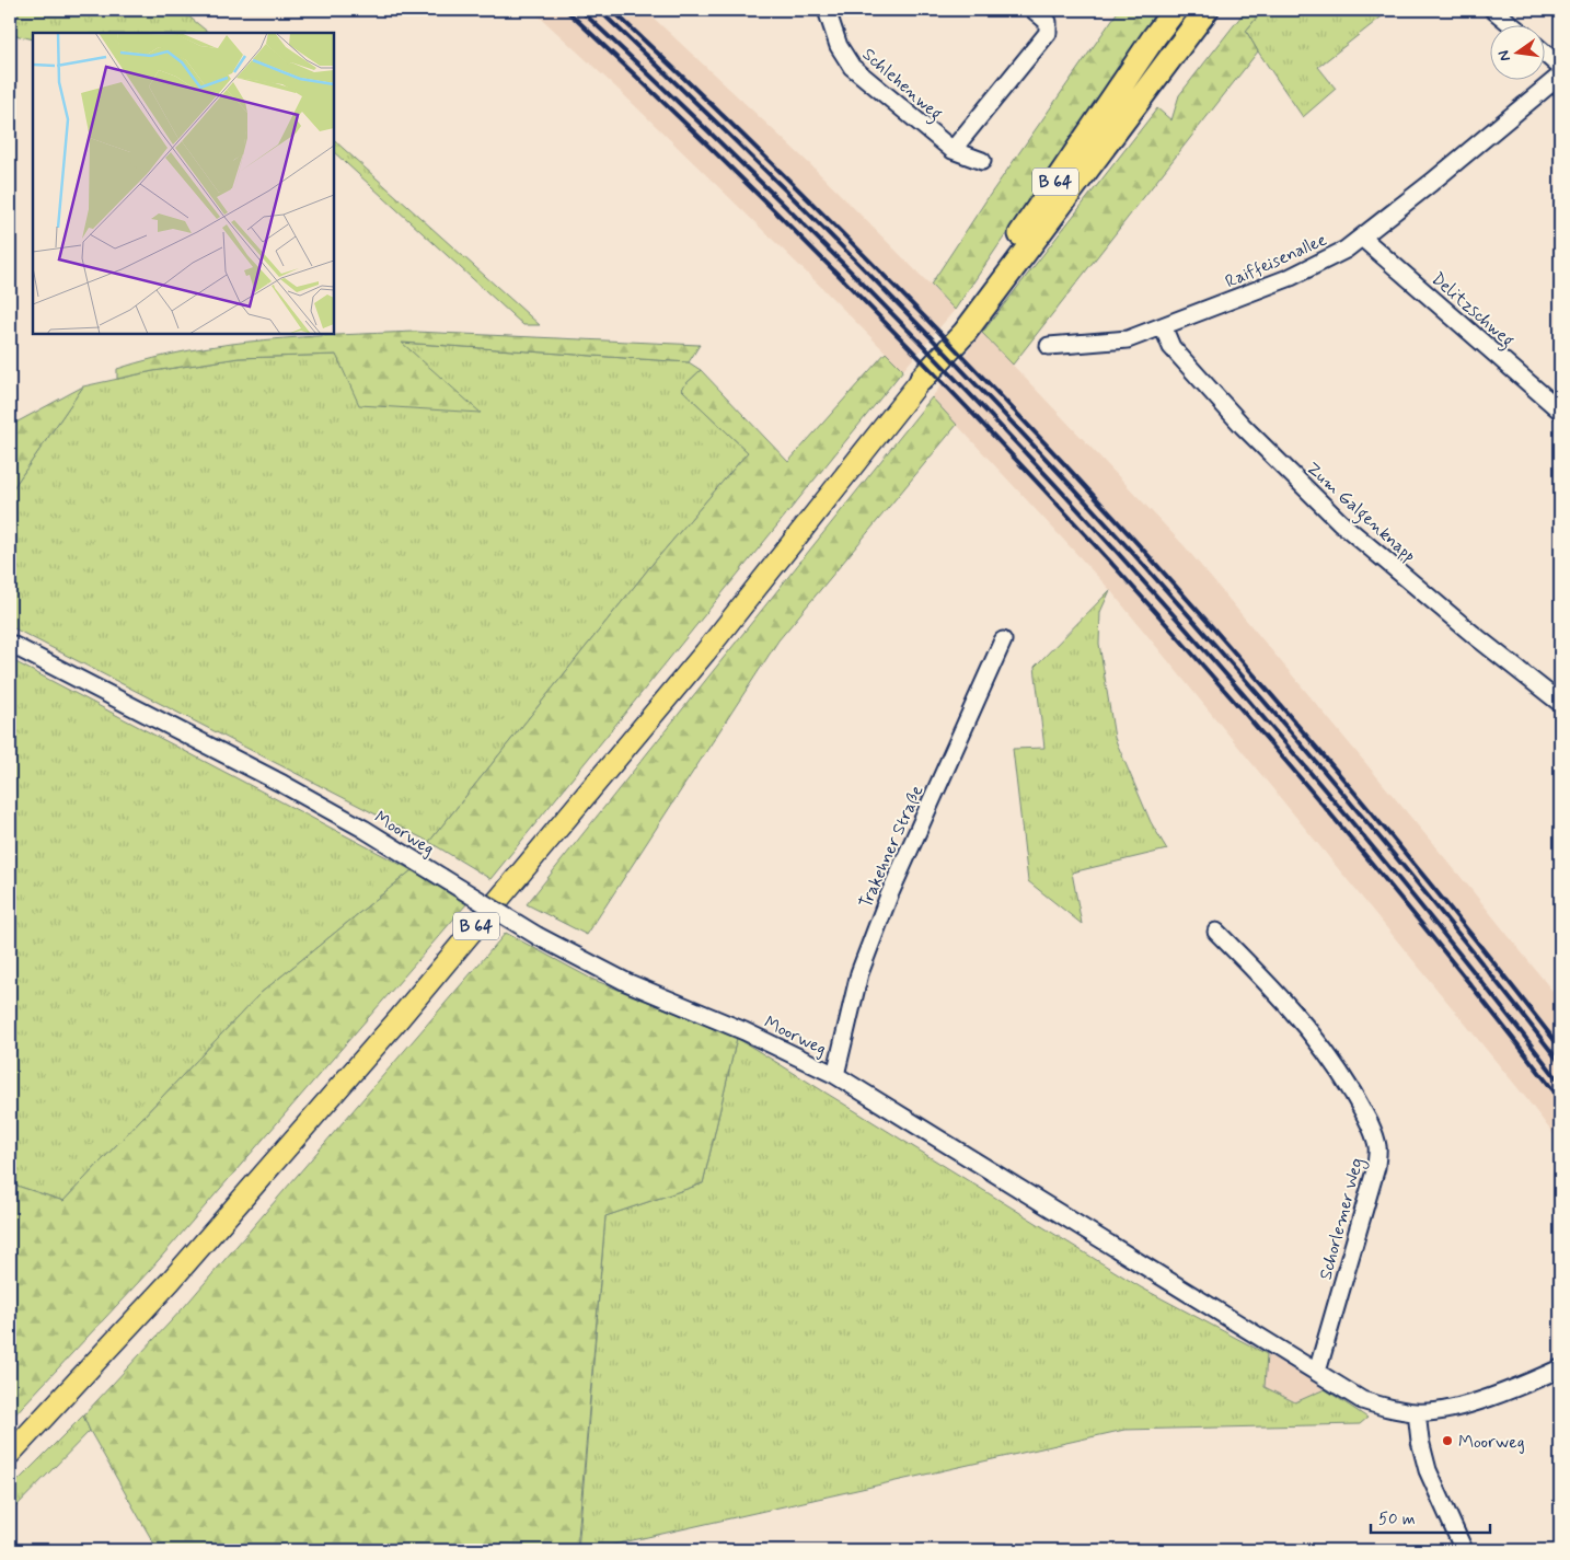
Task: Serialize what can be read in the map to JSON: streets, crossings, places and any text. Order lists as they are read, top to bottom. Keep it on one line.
{"streets":{"highway":["B 64"],"street":["Schlehenweg","Raiffeisenallee","Delitzschweg","Zum Galgenknapp","Moorweg","Trakehner Straße","Schorlemer Weg"]},"crossings":[["Raiffeisenallee","Delitzschweg"],["Raiffeisenallee","Zum Galgenknapp"],["Moorweg","Trakehner Straße"],["Moorweg","Schorlemer Weg"]],"places":["Moorweg"],"scale_bar":"50 m","north":"left"}
